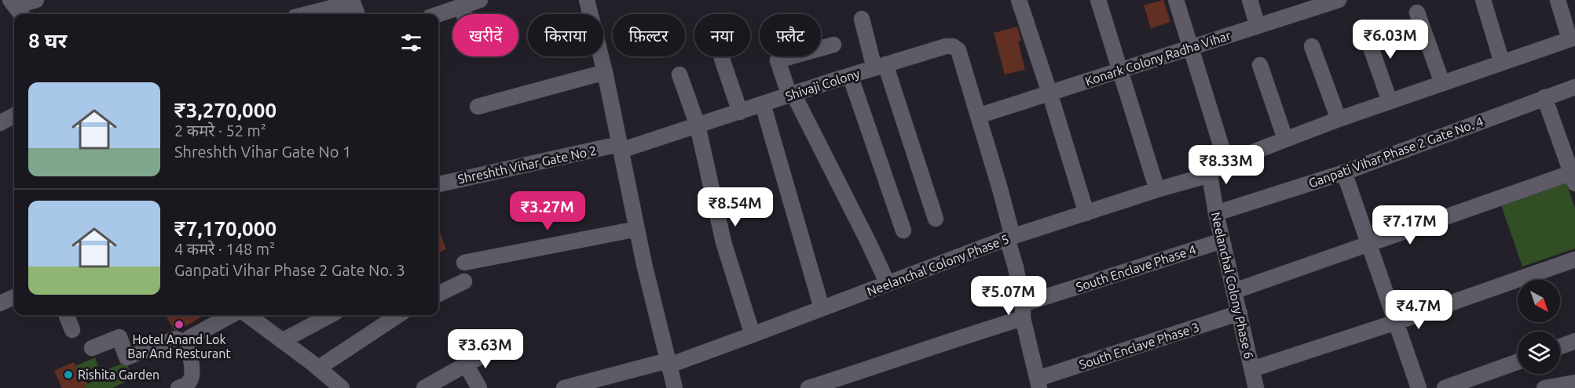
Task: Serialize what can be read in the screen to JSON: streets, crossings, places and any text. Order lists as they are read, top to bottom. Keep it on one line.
{"streets":{"street":["Konark Colony Radha Vihar","Shivaji Colony","Ganpati Vihar Phase 2 Gate No. 4","Shreshth Vihar Gate No 2","Neelanchal Colony Phase 5","South Enclave Phase 4","Neelanchal Colony Phase 6","South Enclave Phase 3"]},"crossings":[["Konark Colony Radha Vihar","Shivaji Colony"],["Shivaji Colony","Shreshth Vihar Gate No 2"],["Ganpati Vihar Phase 2 Gate No. 4","Neelanchal Colony Phase 6"],["Neelanchal Colony Phase 5","Neelanchal Colony Phase 6"],["South Enclave Phase 4","Neelanchal Colony Phase 6"],["Neelanchal Colony Phase 6","South Enclave Phase 3"]],"places":["Hotel Anand Lok Bar And Resturant","Rishita Garden"],"north":"bottom right","page":{"chip":["खरीदें","किराया","फ़िल्टर","नया","फ़्लैट"],"heading":"8 घर","price":["₹6.03M","₹8.33M","₹8.54M","₹3.27M","₹7.17M","₹5.07M","₹4.7M","₹3.63M"],"list":[{"name":"₹3,270,000","note":"2 कमरे · 52 m² · Shreshth Vihar Gate No 1"},{"name":"₹7,170,000","note":"4 कमरे · 148 m² · Ganpati Vihar Phase 2 Gate No. 3"}]}}
